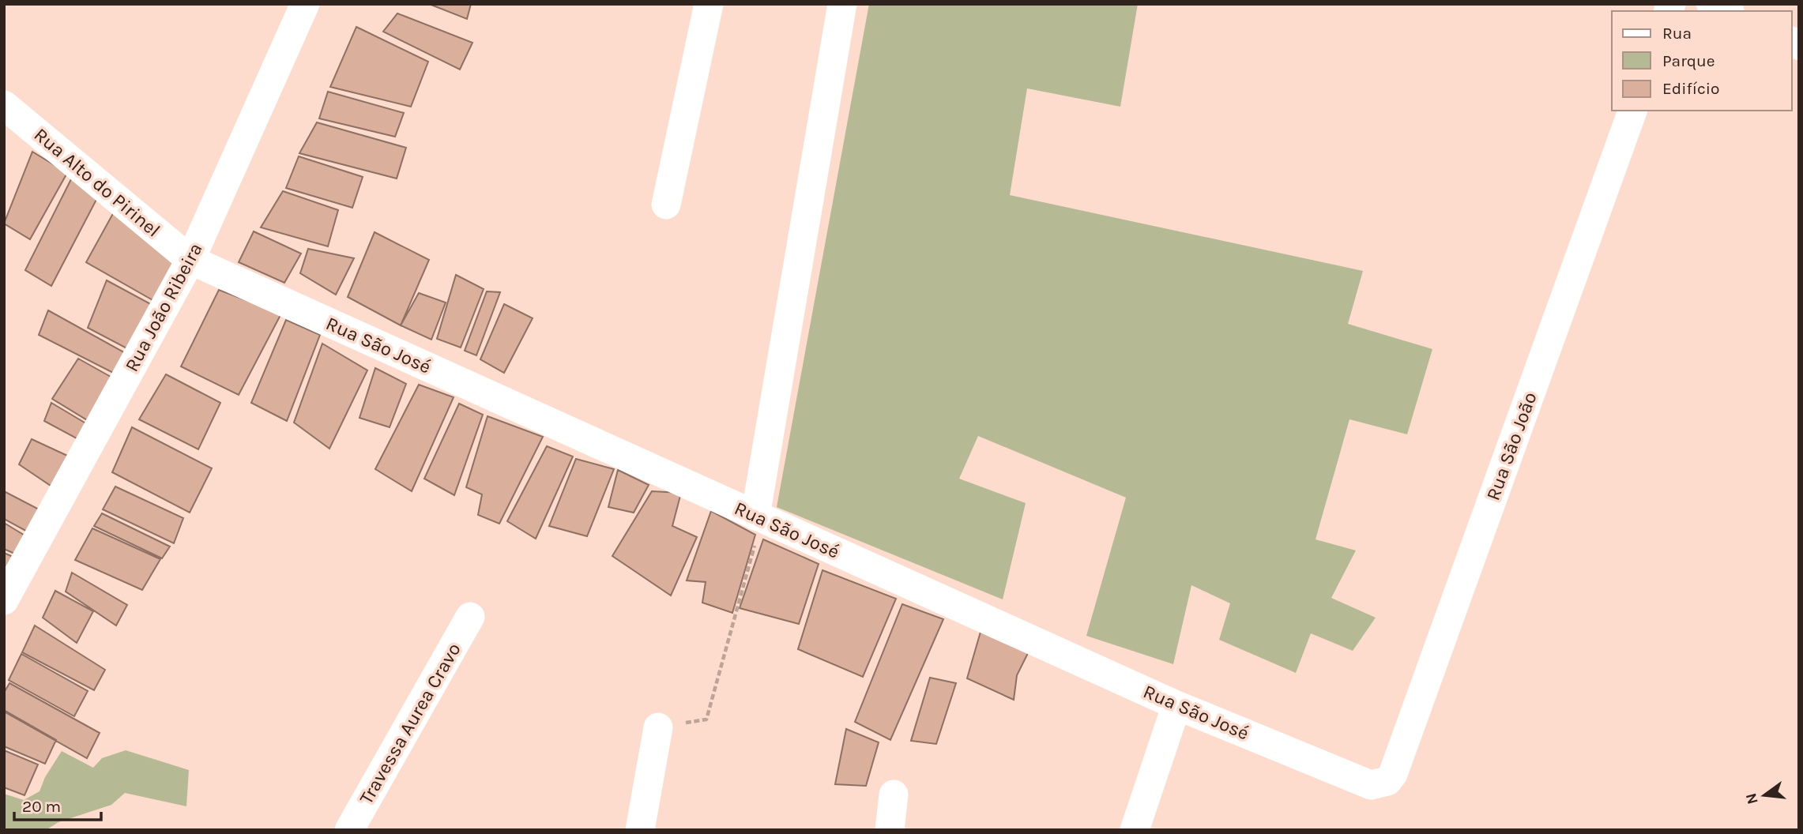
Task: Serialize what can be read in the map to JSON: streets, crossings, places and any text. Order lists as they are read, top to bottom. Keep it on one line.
{"streets":{"street":["Rua Alto do Pirinel","Rua João Ribeira","Rua São José","Rua São João","Travessa Aurea Cravo"]},"crossings":[["Rua Alto do Pirinel","Rua João Ribeira"],["Rua Alto do Pirinel","Rua São José"],["Rua João Ribeira","Rua São José"],["Rua São José","Rua São João"]],"legend":["Rua","Parque","Edifício"],"scale_bar":"20 m","north":"left"}
